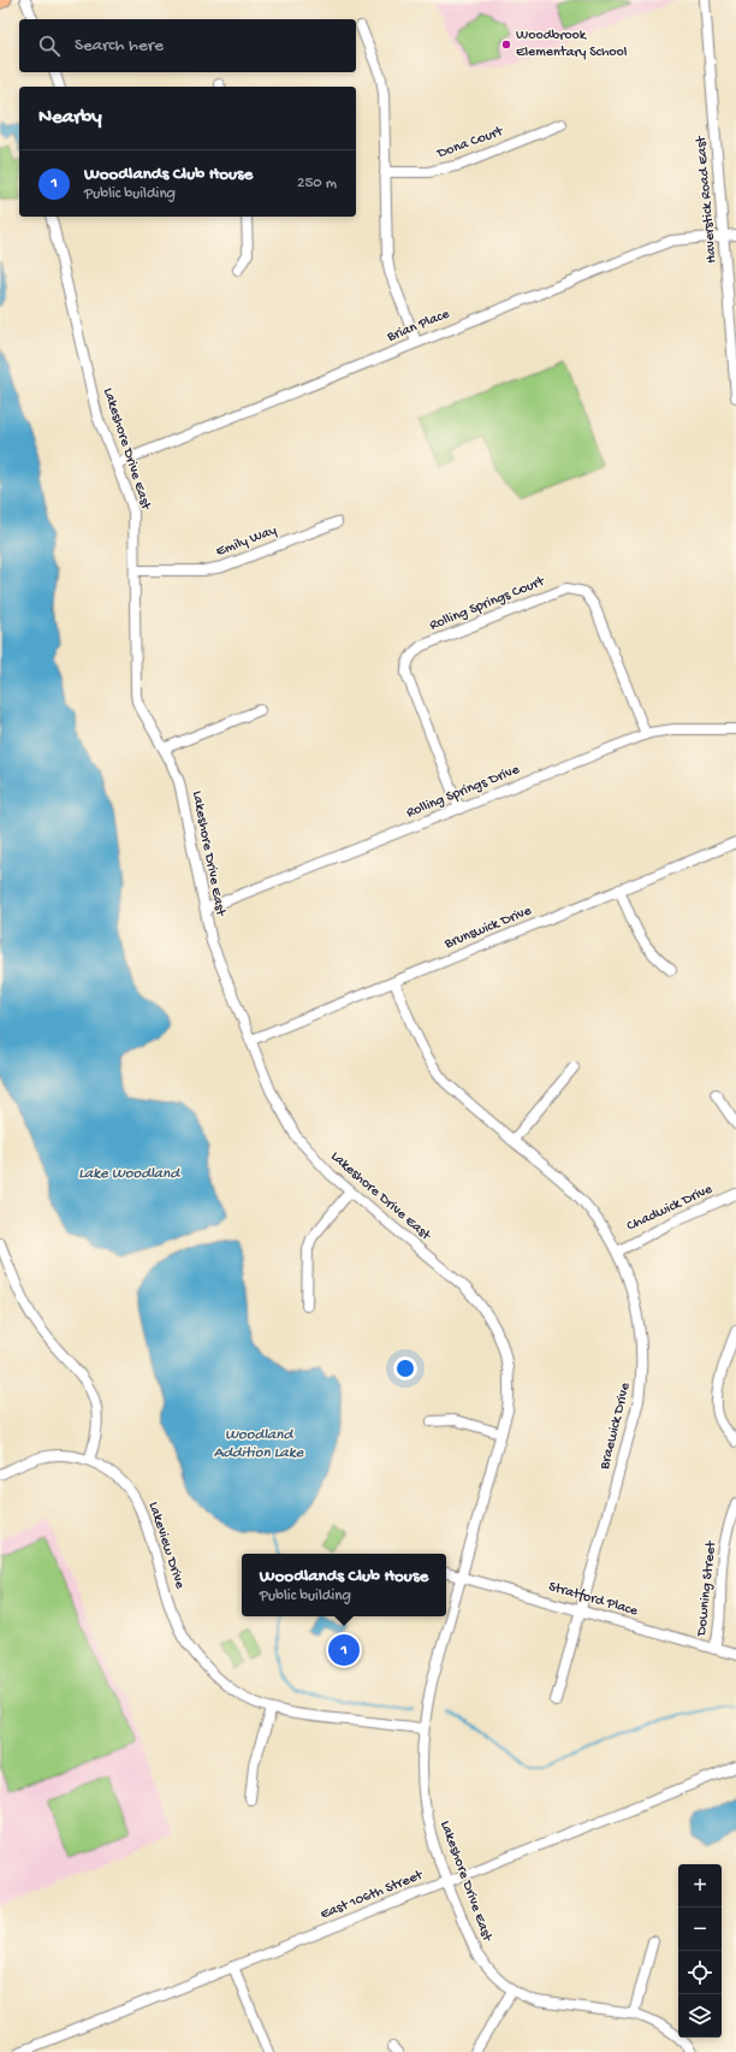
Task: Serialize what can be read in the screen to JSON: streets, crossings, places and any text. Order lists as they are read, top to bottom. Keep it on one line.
{"streets":{"street":["Dona Court","Haverstick Road East","Brian Place","Lakeshore Drive East","Emily Way","Rolling Springs Court","Rolling Springs Drive","Brunswick Drive","Chadwick Drive","Braewick Drive","Lakeview Drive","Downing Street","Stratford Place","East 106th Street"]},"crossings":[["Haverstick Road East","Brian Place"],["Brian Place","Lakeshore Drive East"],["Lakeshore Drive East","Emily Way"],["Lakeshore Drive East","Rolling Springs Drive"],["Lakeshore Drive East","Brunswick Drive"],["Lakeshore Drive East","Lakeview Drive"],["Lakeshore Drive East","Stratford Place"],["Lakeshore Drive East","East 106th Street"],["Rolling Springs Court","Rolling Springs Drive"],["Brunswick Drive","Braewick Drive"],["Chadwick Drive","Braewick Drive"],["Braewick Drive","Stratford Place"],["Downing Street","Stratford Place"]],"water":["Lake Woodland","Woodland Addition Lake"],"places":["Woodbrook Elementary School"],"page":{"search":"Search here","heading":"Nearby","list":[{"mark":"1","name":"Woodlands Club House","note":"Public building","value":"250 m"}],"popup":["Woodlands Club House","Public building"],"pins":"1","map_buttons":["+","−"]}}
